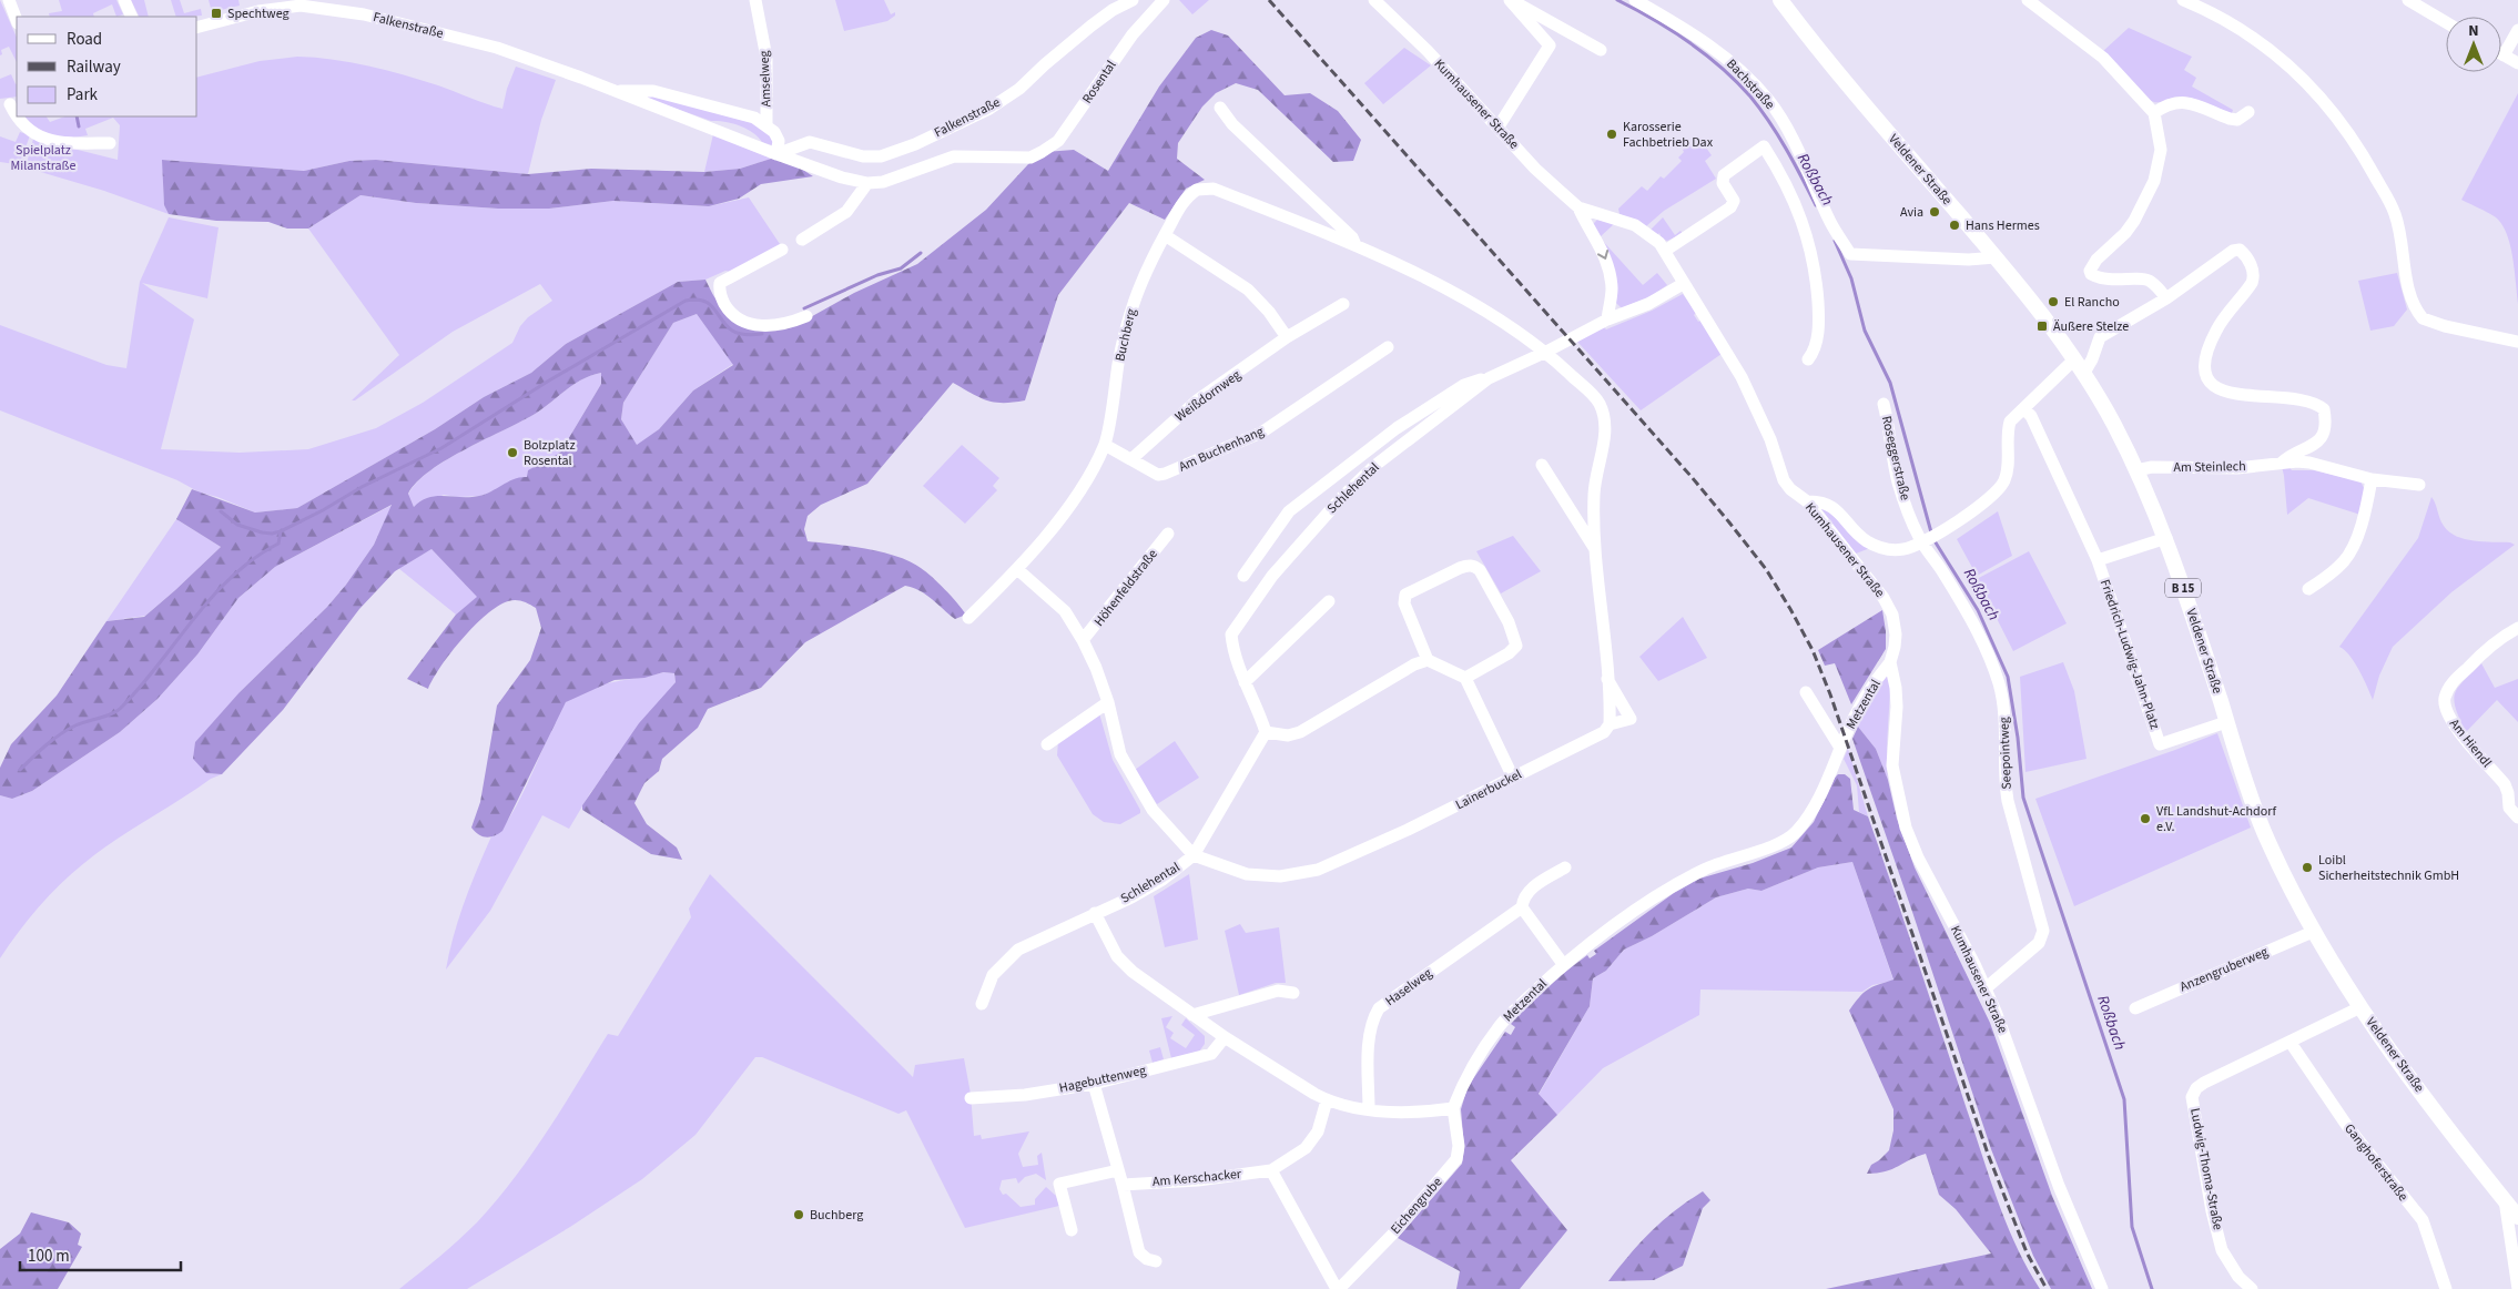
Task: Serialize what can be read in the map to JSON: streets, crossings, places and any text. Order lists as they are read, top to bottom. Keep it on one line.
{"streets":{"main road":["Veldener Straße","B 15"],"street":["Falkenstraße","Amselweg","Rosental","Bachstraße","Kumhausener Straße","Buchberg","Weißdornweg","Am Buchenhang","Roseggerstraße","Am Steinlech","Schlehental","Höhenfeldstraße","Friedrich-Ludwig-Jahn-Platz","Metzental","Am Hiendl","Seepointweg","Lainerbuckel","Anzengruberweg","Haselweg","Hagebuttenweg","Ganghoferstraße","Ludwig-Thoma-Straße","Am Kerschacker","Eichengrube"]},"crossings":[["Falkenstraße","Amselweg"],["Falkenstraße","Rosental"],["Bachstraße","Veldener Straße"],["Kumhausener Straße","Schlehental"],["Kumhausener Straße","Metzental"],["Kumhausener Straße","Seepointweg"],["Veldener Straße","Am Steinlech"],["Veldener Straße","Friedrich-Ludwig-Jahn-Platz"],["Veldener Straße","Anzengruberweg"],["Veldener Straße","Ludwig-Thoma-Straße"],["Buchberg","Am Buchenhang"],["Buchberg","Schlehental"],["Buchberg","Höhenfeldstraße"],["Weißdornweg","Am Buchenhang"],["Roseggerstraße","Seepointweg"],["Schlehental","Höhenfeldstraße"],["Schlehental","Lainerbuckel"],["Höhenfeldstraße","Lainerbuckel"],["Metzental","Eichengrube"],["Ganghoferstraße","Ludwig-Thoma-Straße"]],"water":["Roßbach"],"parks":["Spielplatz Milanstraße"],"places":{"transit":["Spechtweg","Äußere Stelze"],"other":["Karosserie Fachbetrieb Dax","Avia","Hans Hermes","El Rancho","Bolzplatz Rosental","VfL Landshut-Achdorf e.V.","Loibl Sicherheitstechnik GmbH","Buchberg"]},"legend":["Road","Railway","Park"],"scale_bar":"100 m","north":"top"}
